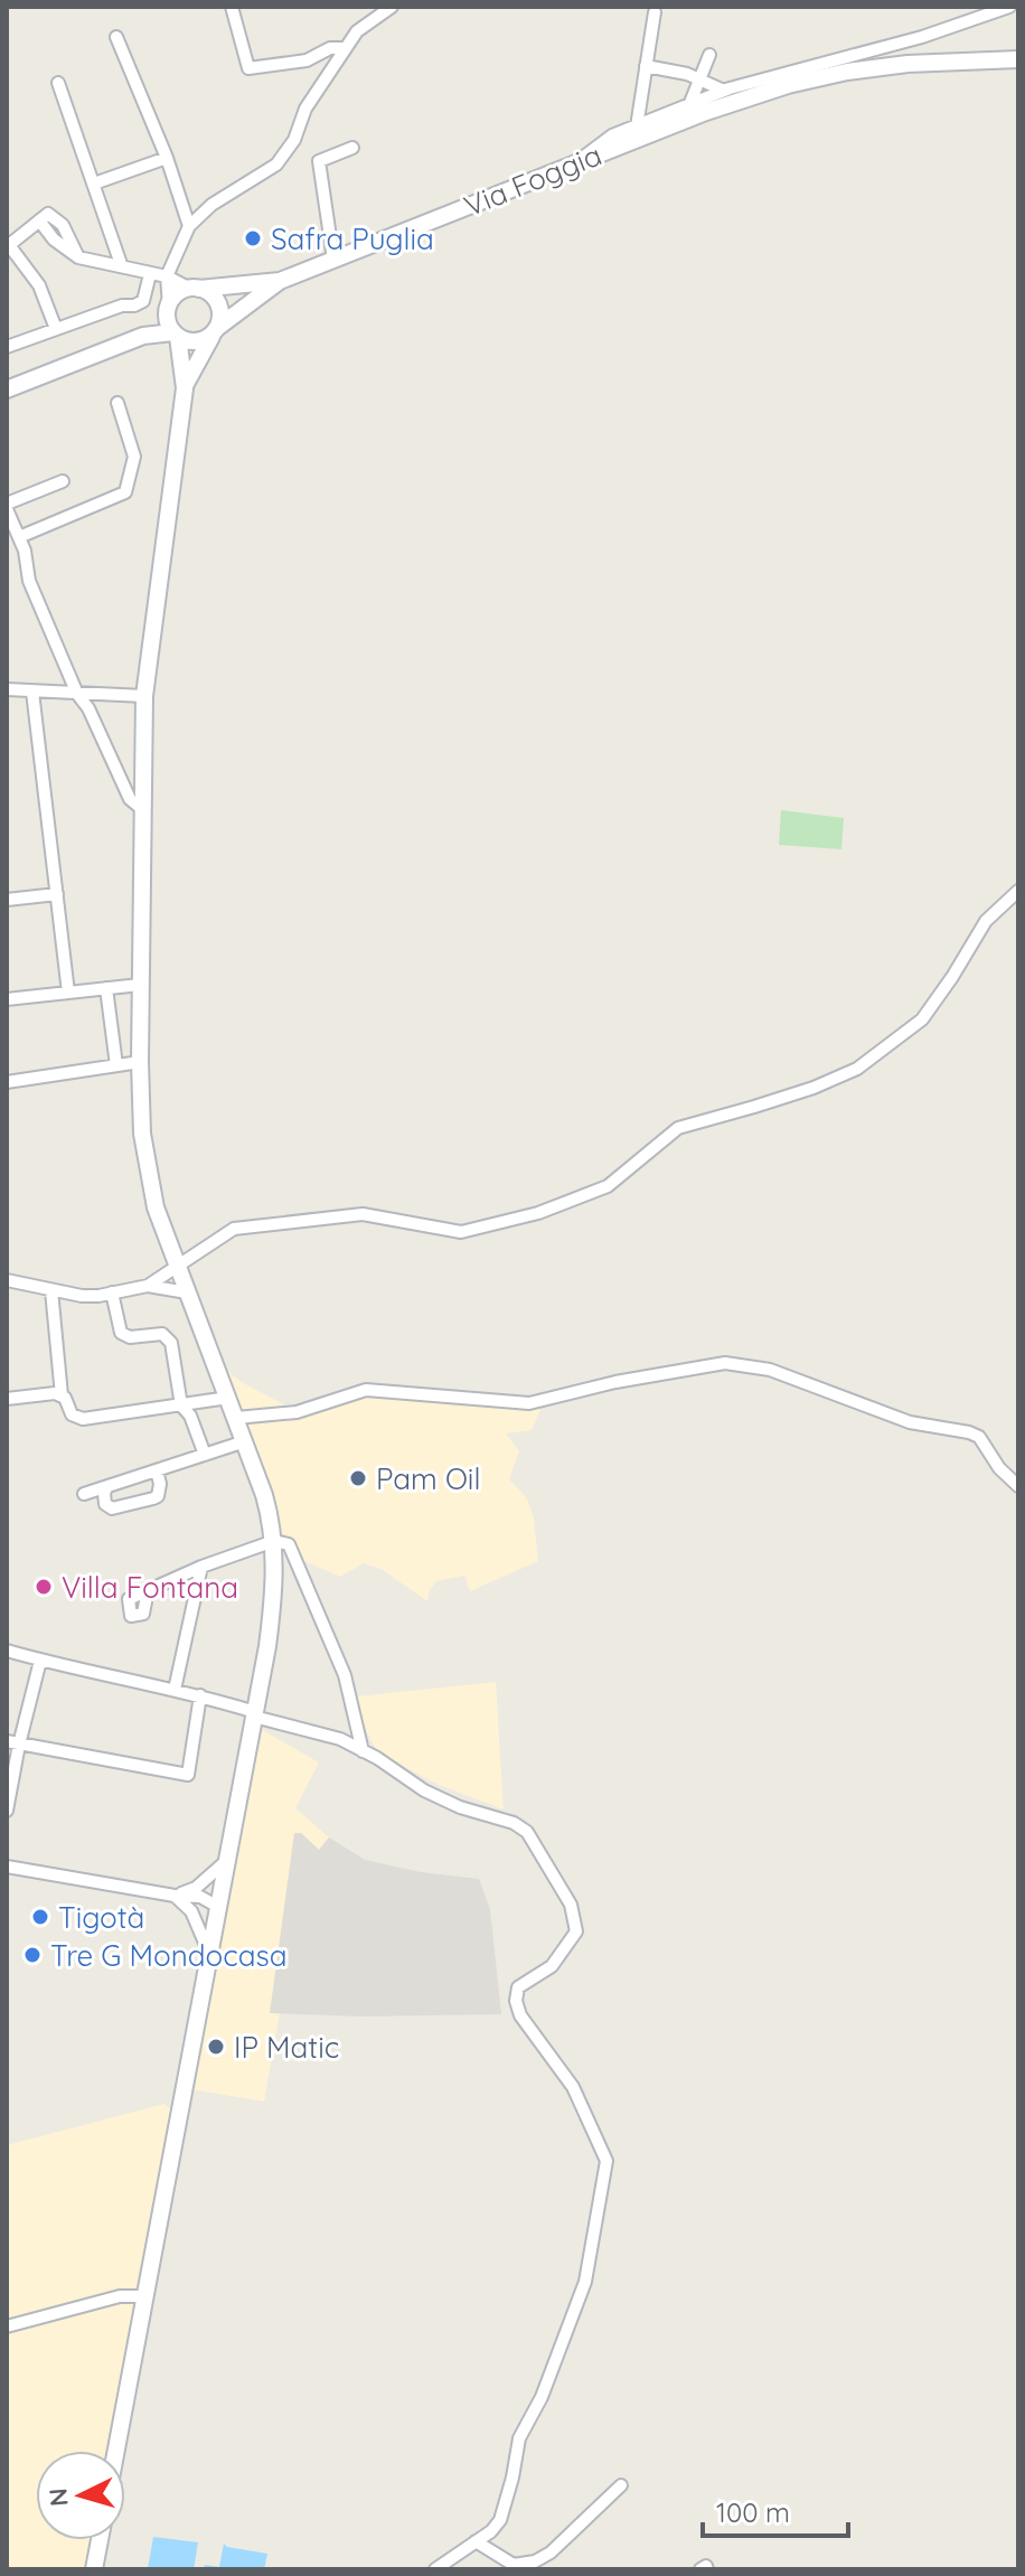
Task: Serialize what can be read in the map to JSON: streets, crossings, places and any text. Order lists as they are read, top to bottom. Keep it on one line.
{"streets":{"main road":["Via Foggia"]},"places":["Safra Puglia","Pam Oil","Villa Fontana","Tigotà","Tre G Mondocasa","IP Matic"],"scale_bar":"100 m","north":"left"}
